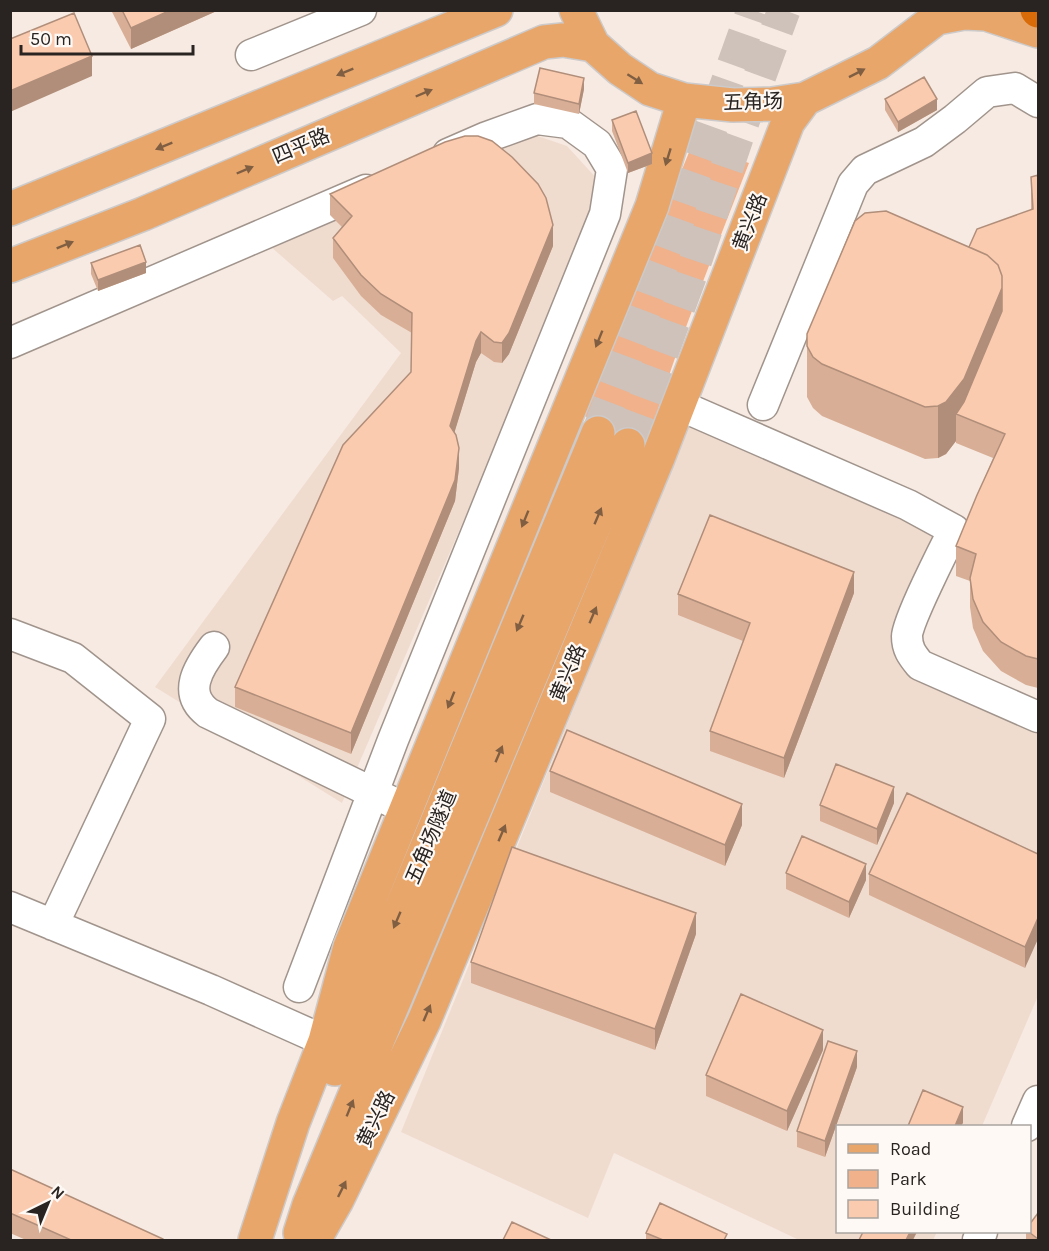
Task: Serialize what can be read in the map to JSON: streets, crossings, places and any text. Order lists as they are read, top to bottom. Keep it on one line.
{"streets":{"main road":["五角场","四平路","黄兴路","五角场隧道"]},"crossings":[["五角场","四平路"],["五角场","黄兴路"]],"one_way":["五角场"],"legend":["Road","Park","Building"],"scale_bar":"50 m","north":"top right"}
